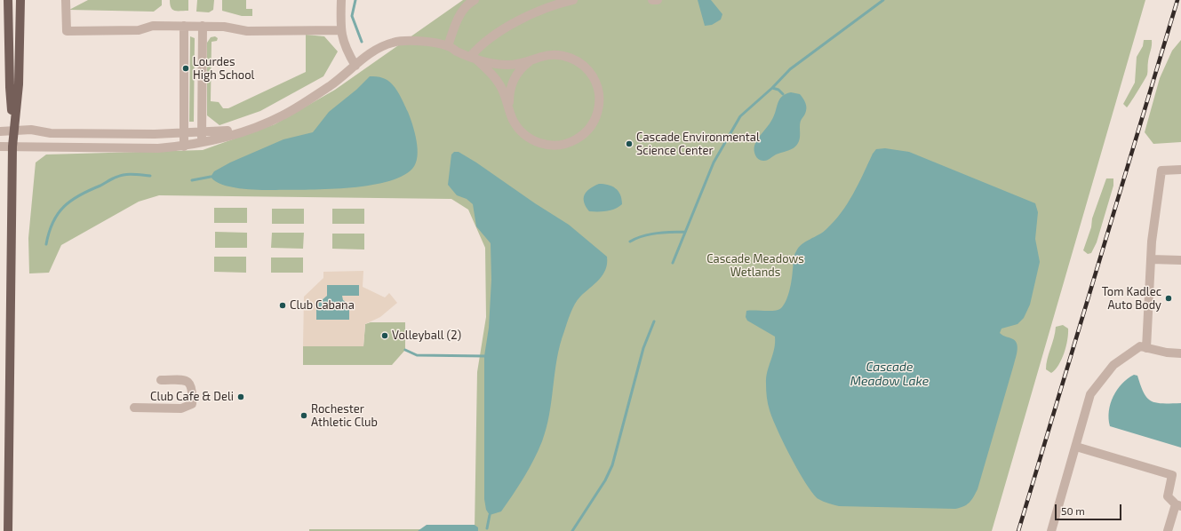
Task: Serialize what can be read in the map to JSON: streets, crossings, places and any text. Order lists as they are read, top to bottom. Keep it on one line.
{"water":["Cascade Meadow Lake"],"parks":["Cascade Meadows Wetlands"],"places":["Lourdes High School","Cascade Environmental Science Center","Tom Kadlec Auto Body","Club Cabana","Volleyball (2)","Club Cafe & Deli","Rochester Athletic Club"],"scale_bar":"50 m"}
